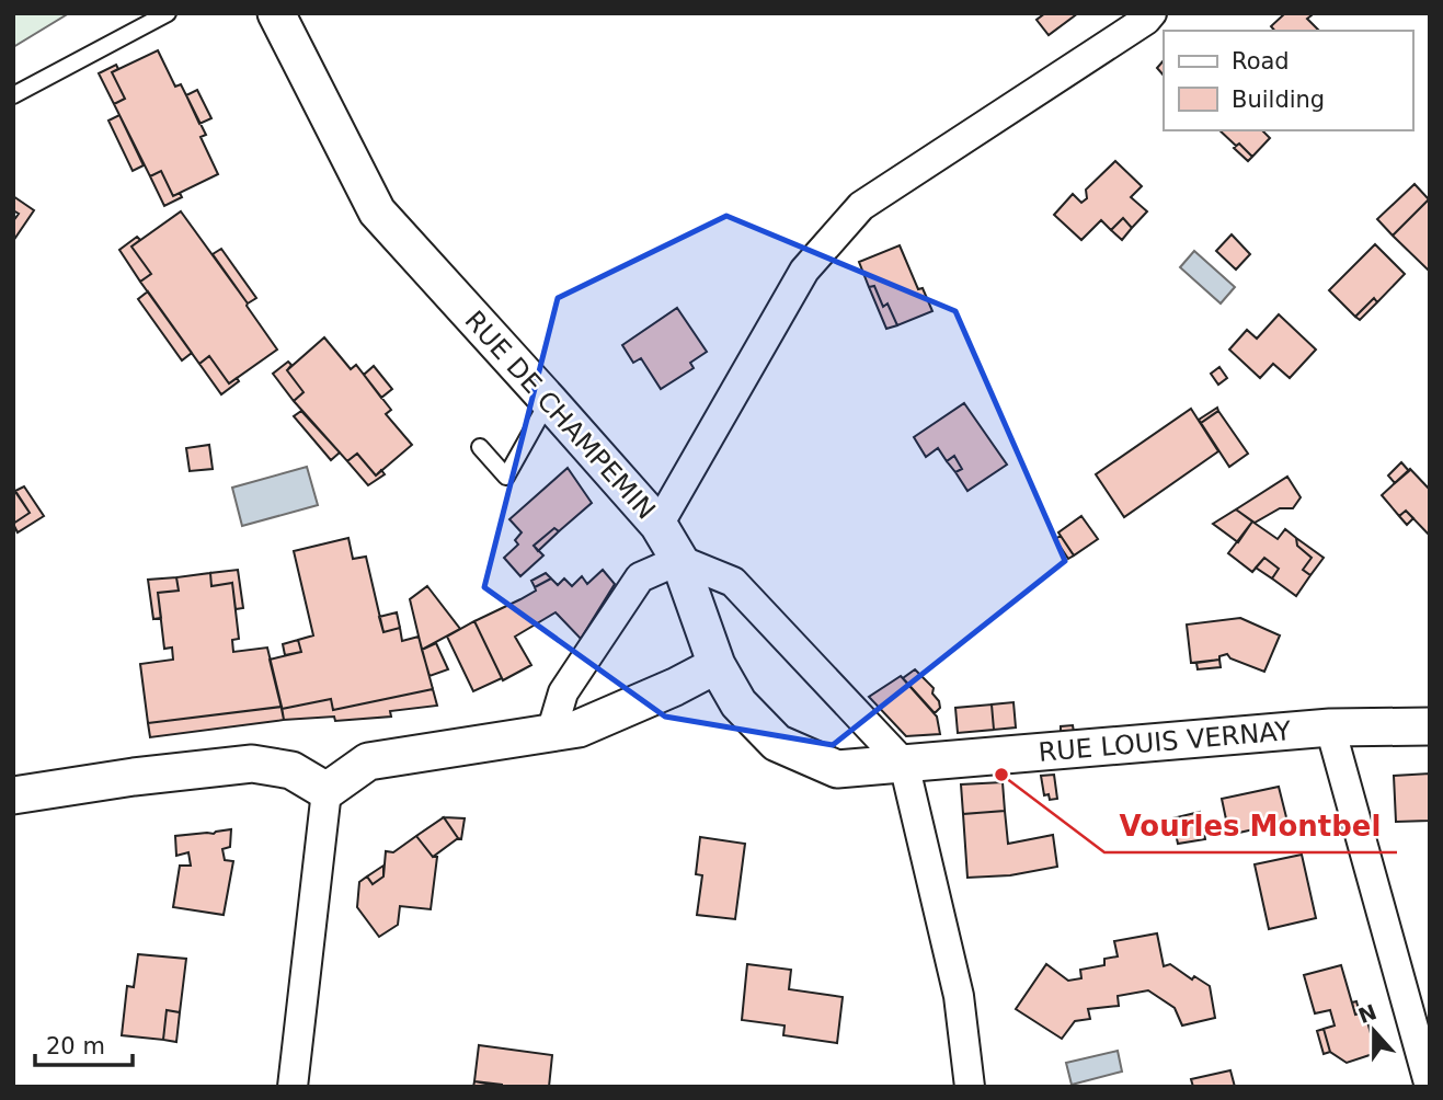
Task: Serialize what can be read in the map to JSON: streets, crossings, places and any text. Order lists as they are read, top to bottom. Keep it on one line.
{"streets":{"street":["RUE DE CHAMPEMIN","RUE LOUIS VERNAY"]},"crossings":[["RUE DE CHAMPEMIN","RUE LOUIS VERNAY"]],"places":["Vourles Montbel"],"legend":["Road","Building"],"scale_bar":"20 m","north":"top"}
